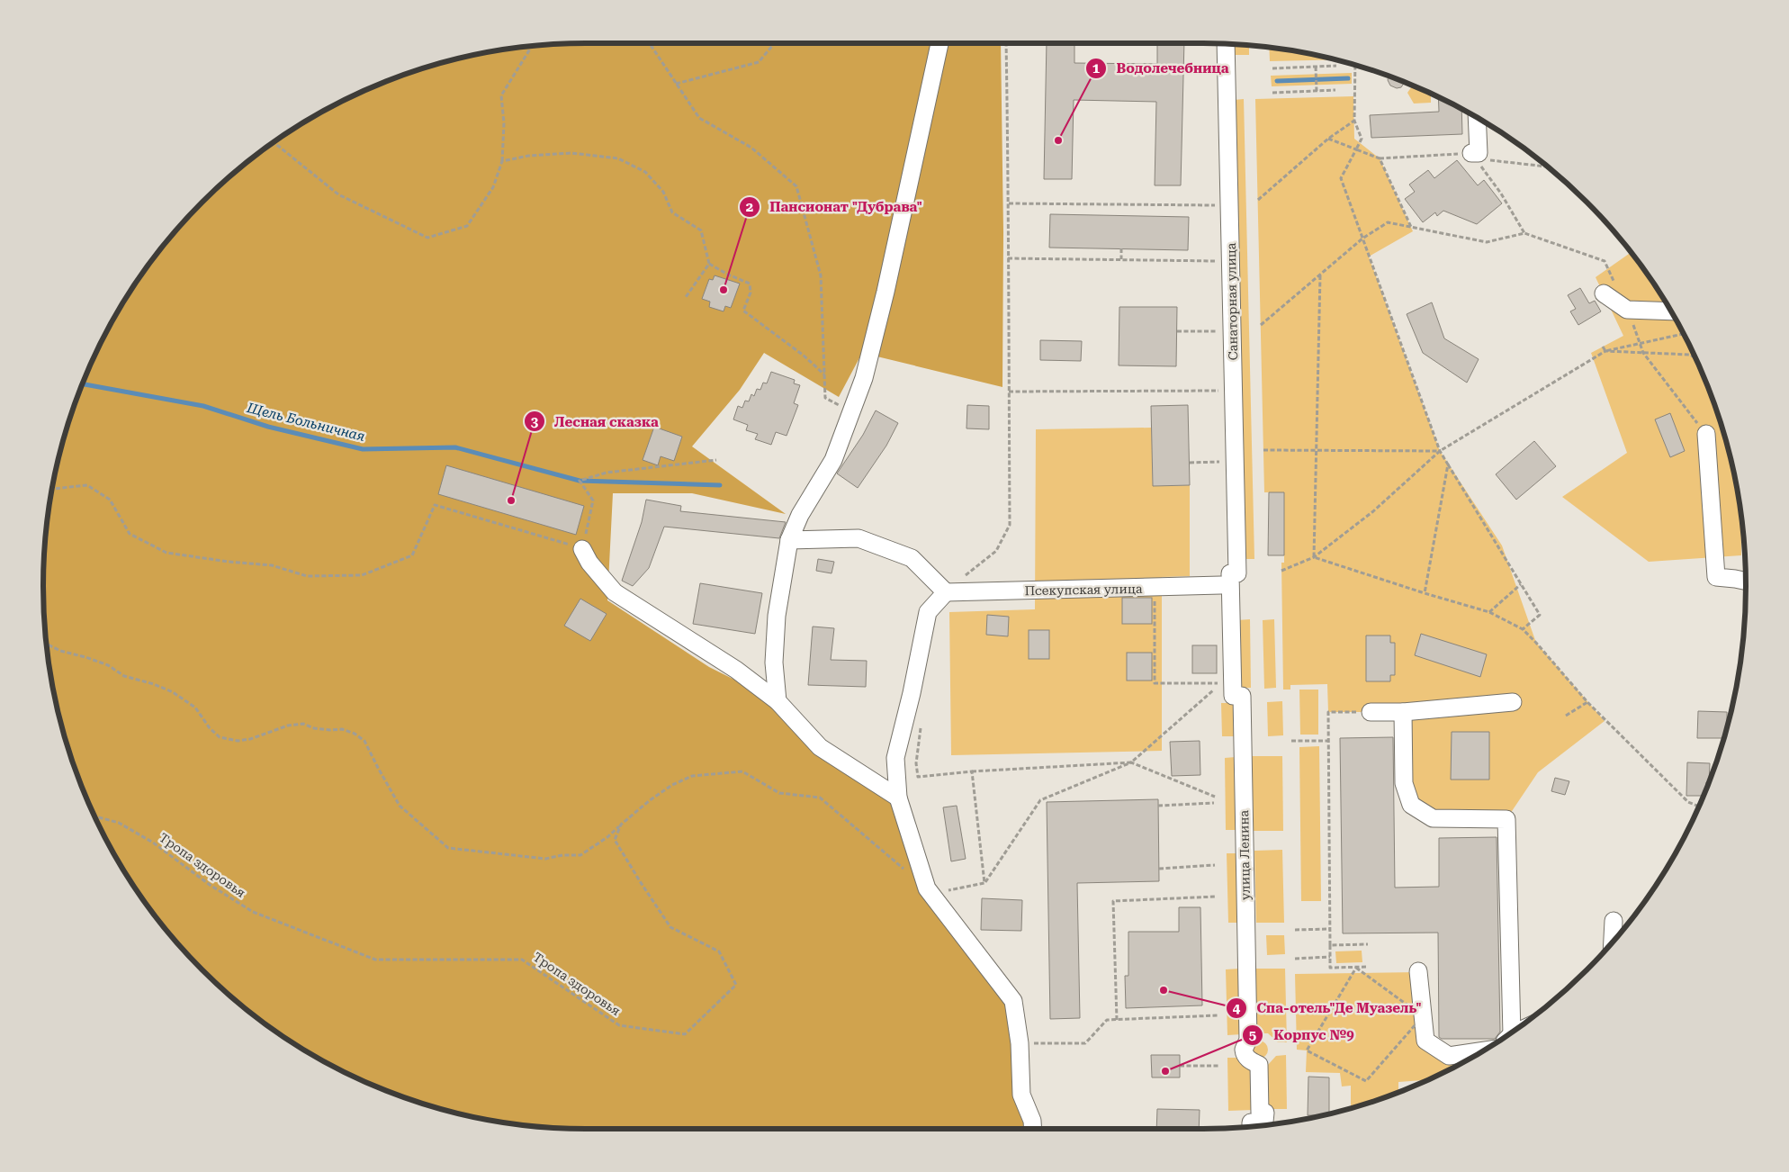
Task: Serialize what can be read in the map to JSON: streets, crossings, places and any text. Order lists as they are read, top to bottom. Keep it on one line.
{"streets":{"street":["Санаторная улица","Псекупская улица","улица Ленина"],"path":["Тропа здоровья"]},"crossings":[["Санаторная улица","улица Ленина"]],"water":["Щель Больничная"],"places":["Водолечебница","Пансионат \"Дубрава\"","Лесная сказка","Спа-отель\"Де Муазель\"","Корпус №9"]}
